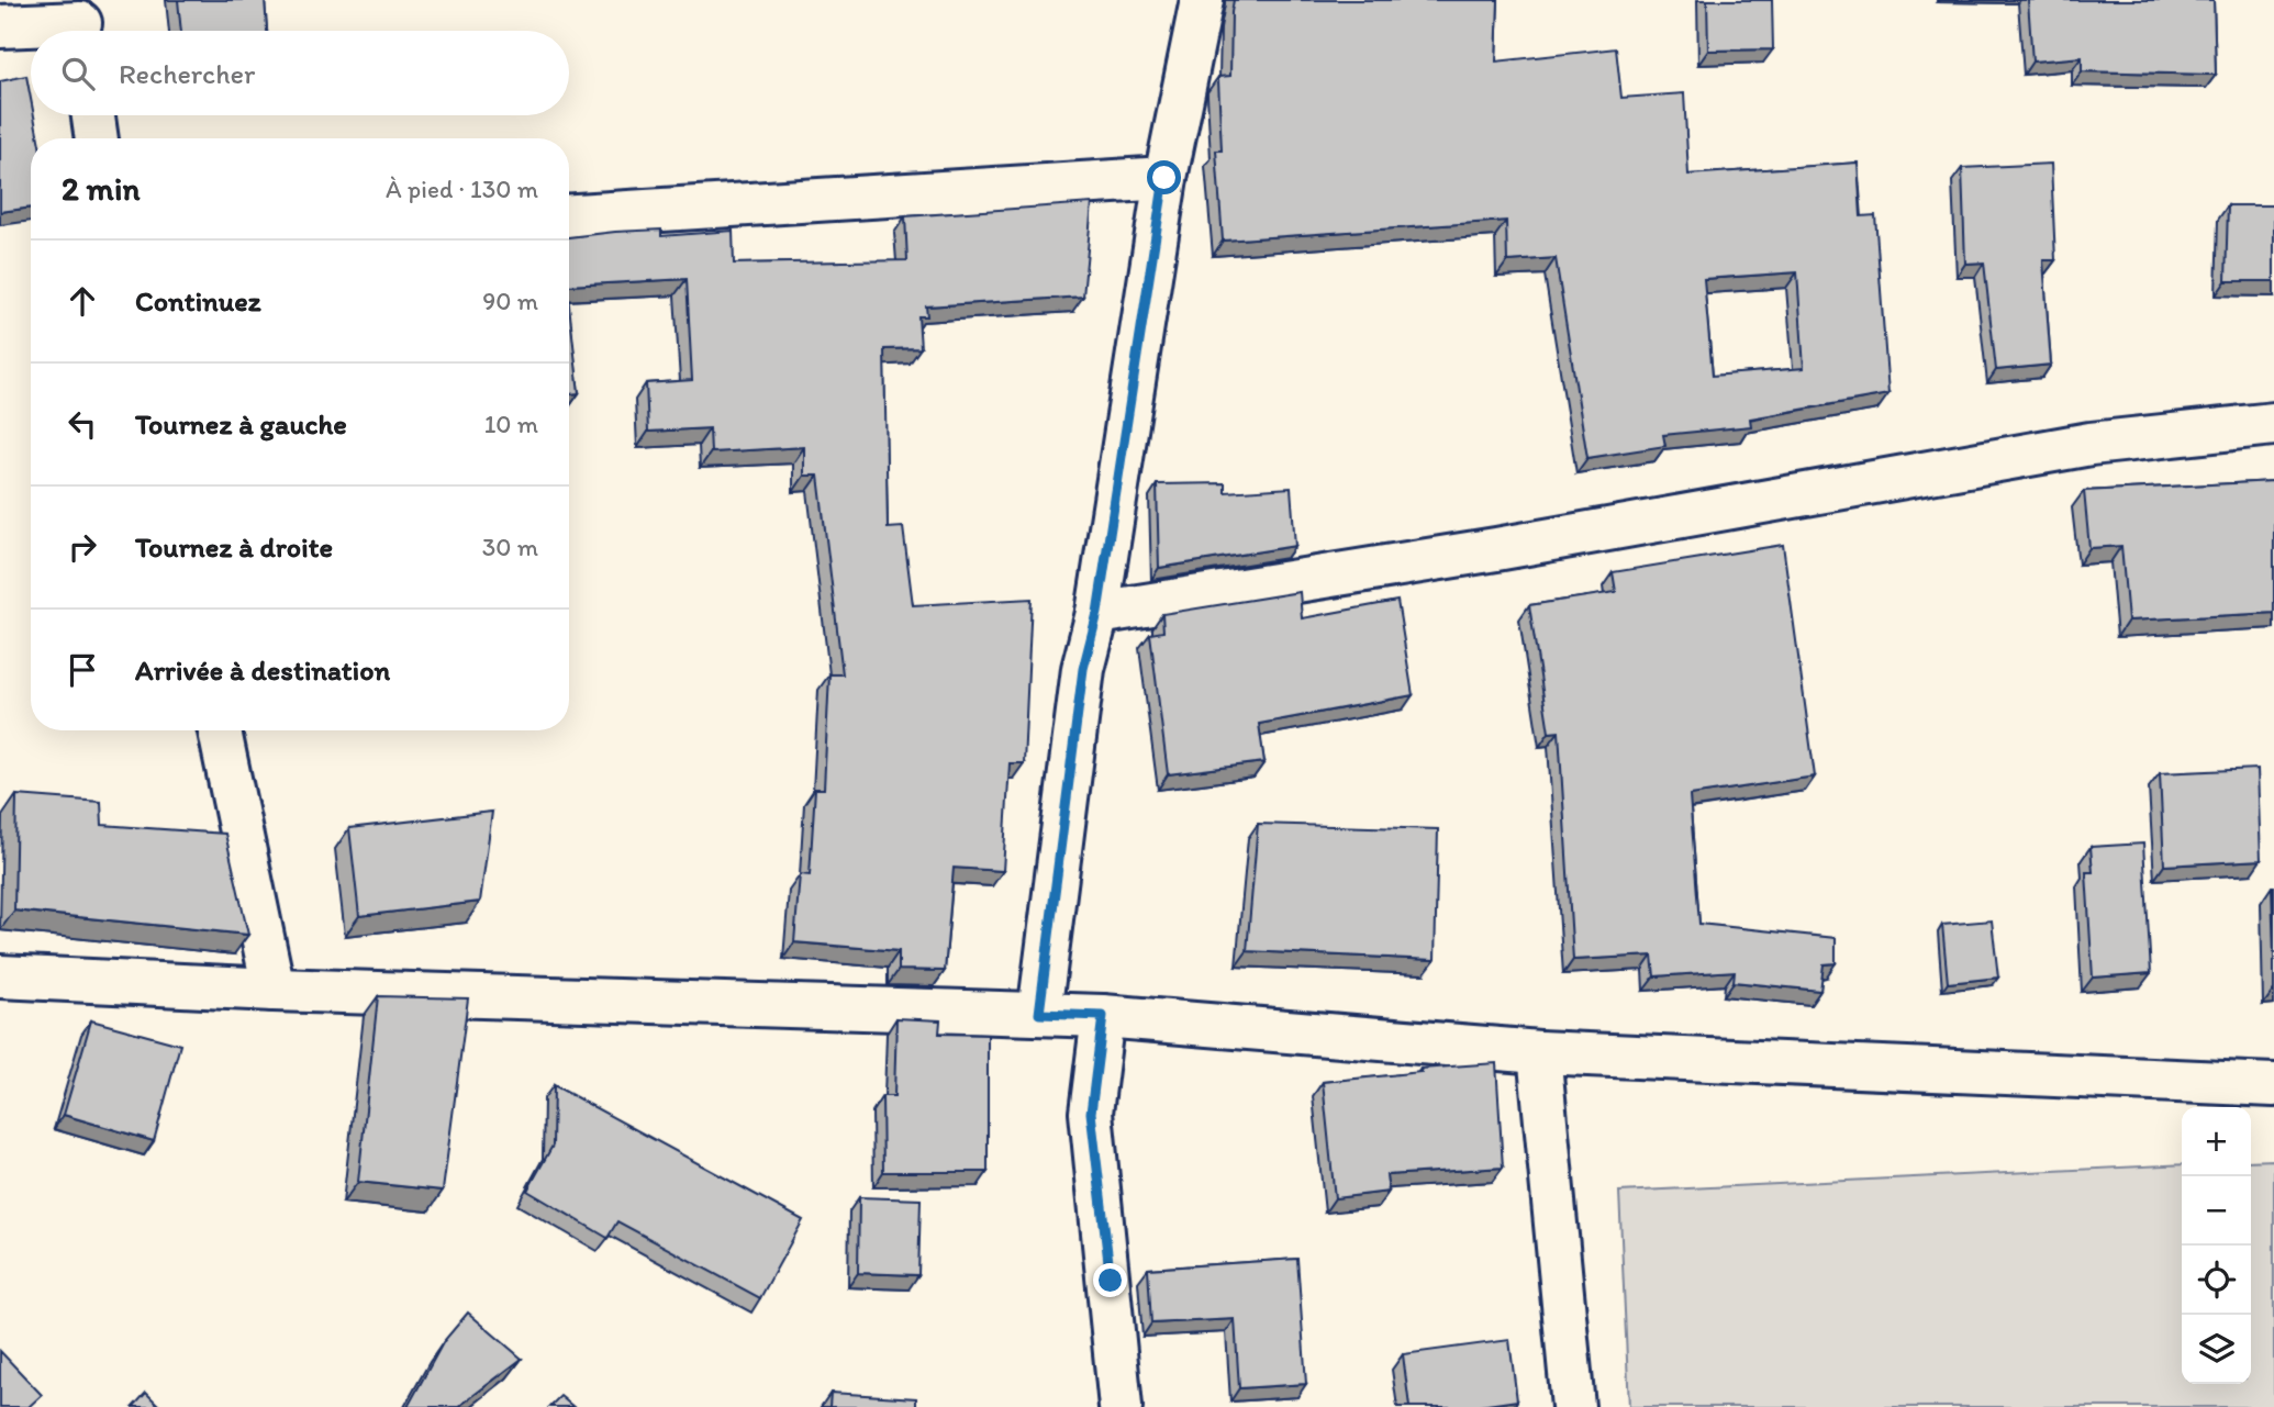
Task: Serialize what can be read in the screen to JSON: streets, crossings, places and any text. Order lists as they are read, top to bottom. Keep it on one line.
{"page":{"search":"Rechercher","heading":["2 min","À pied · 130 m"],"list":[["Continuez","90 m"],["Tournez à gauche","10 m"],["Tournez à droite","30 m"],"Arrivée à destination"],"map_buttons":["+","−"]}}
